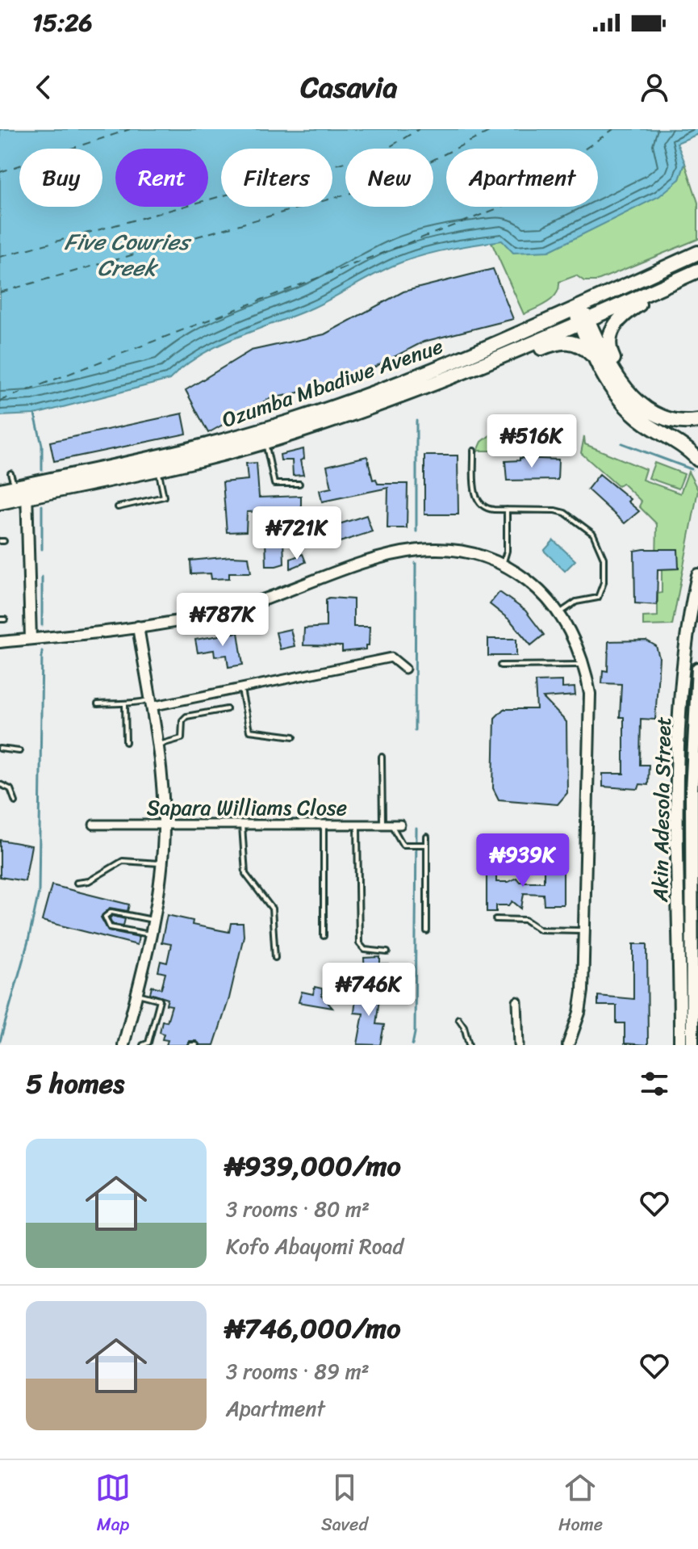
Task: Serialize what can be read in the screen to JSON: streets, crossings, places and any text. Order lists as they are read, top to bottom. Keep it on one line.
{"streets":{"highway":["Ozumba Mbadiwe Avenue"],"main road":["Akin Adesola Street"],"street":["Sapara Williams Close"]},"water":["Five Cowries Creek"],"page":{"status":"15:26","header":"Casavia","chip":["Buy","Rent","Filters","New","Apartment"],"price":["₦516K","₦721K","₦787K","₦939K","₦746K"],"heading":"5 homes","list":[{"name":"₦939,000/mo","note":"3 rooms · 80 m² · Kofo Abayomi Road"},{"name":"₦746,000/mo","note":"3 rooms · 89 m² · Apartment"}],"tabs":["Map","Saved","Home"]}}
